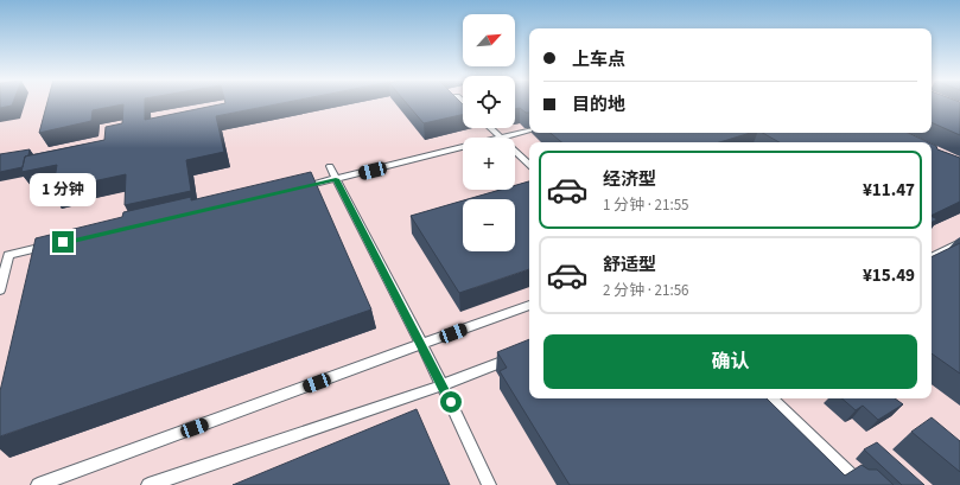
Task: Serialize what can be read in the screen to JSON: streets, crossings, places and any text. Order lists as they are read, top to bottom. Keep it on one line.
{"north":"top right","page":{"map_buttons":["+","−"],"banner":["上车点","目的地"],"list":[{"name":"经济型","note":"1 分钟 · 21:55","value":"¥11.47"},{"name":"舒适型","note":"2 分钟 · 21:56","value":"¥15.49"}],"bubble":"1 分钟","buttons":"确认"}}
